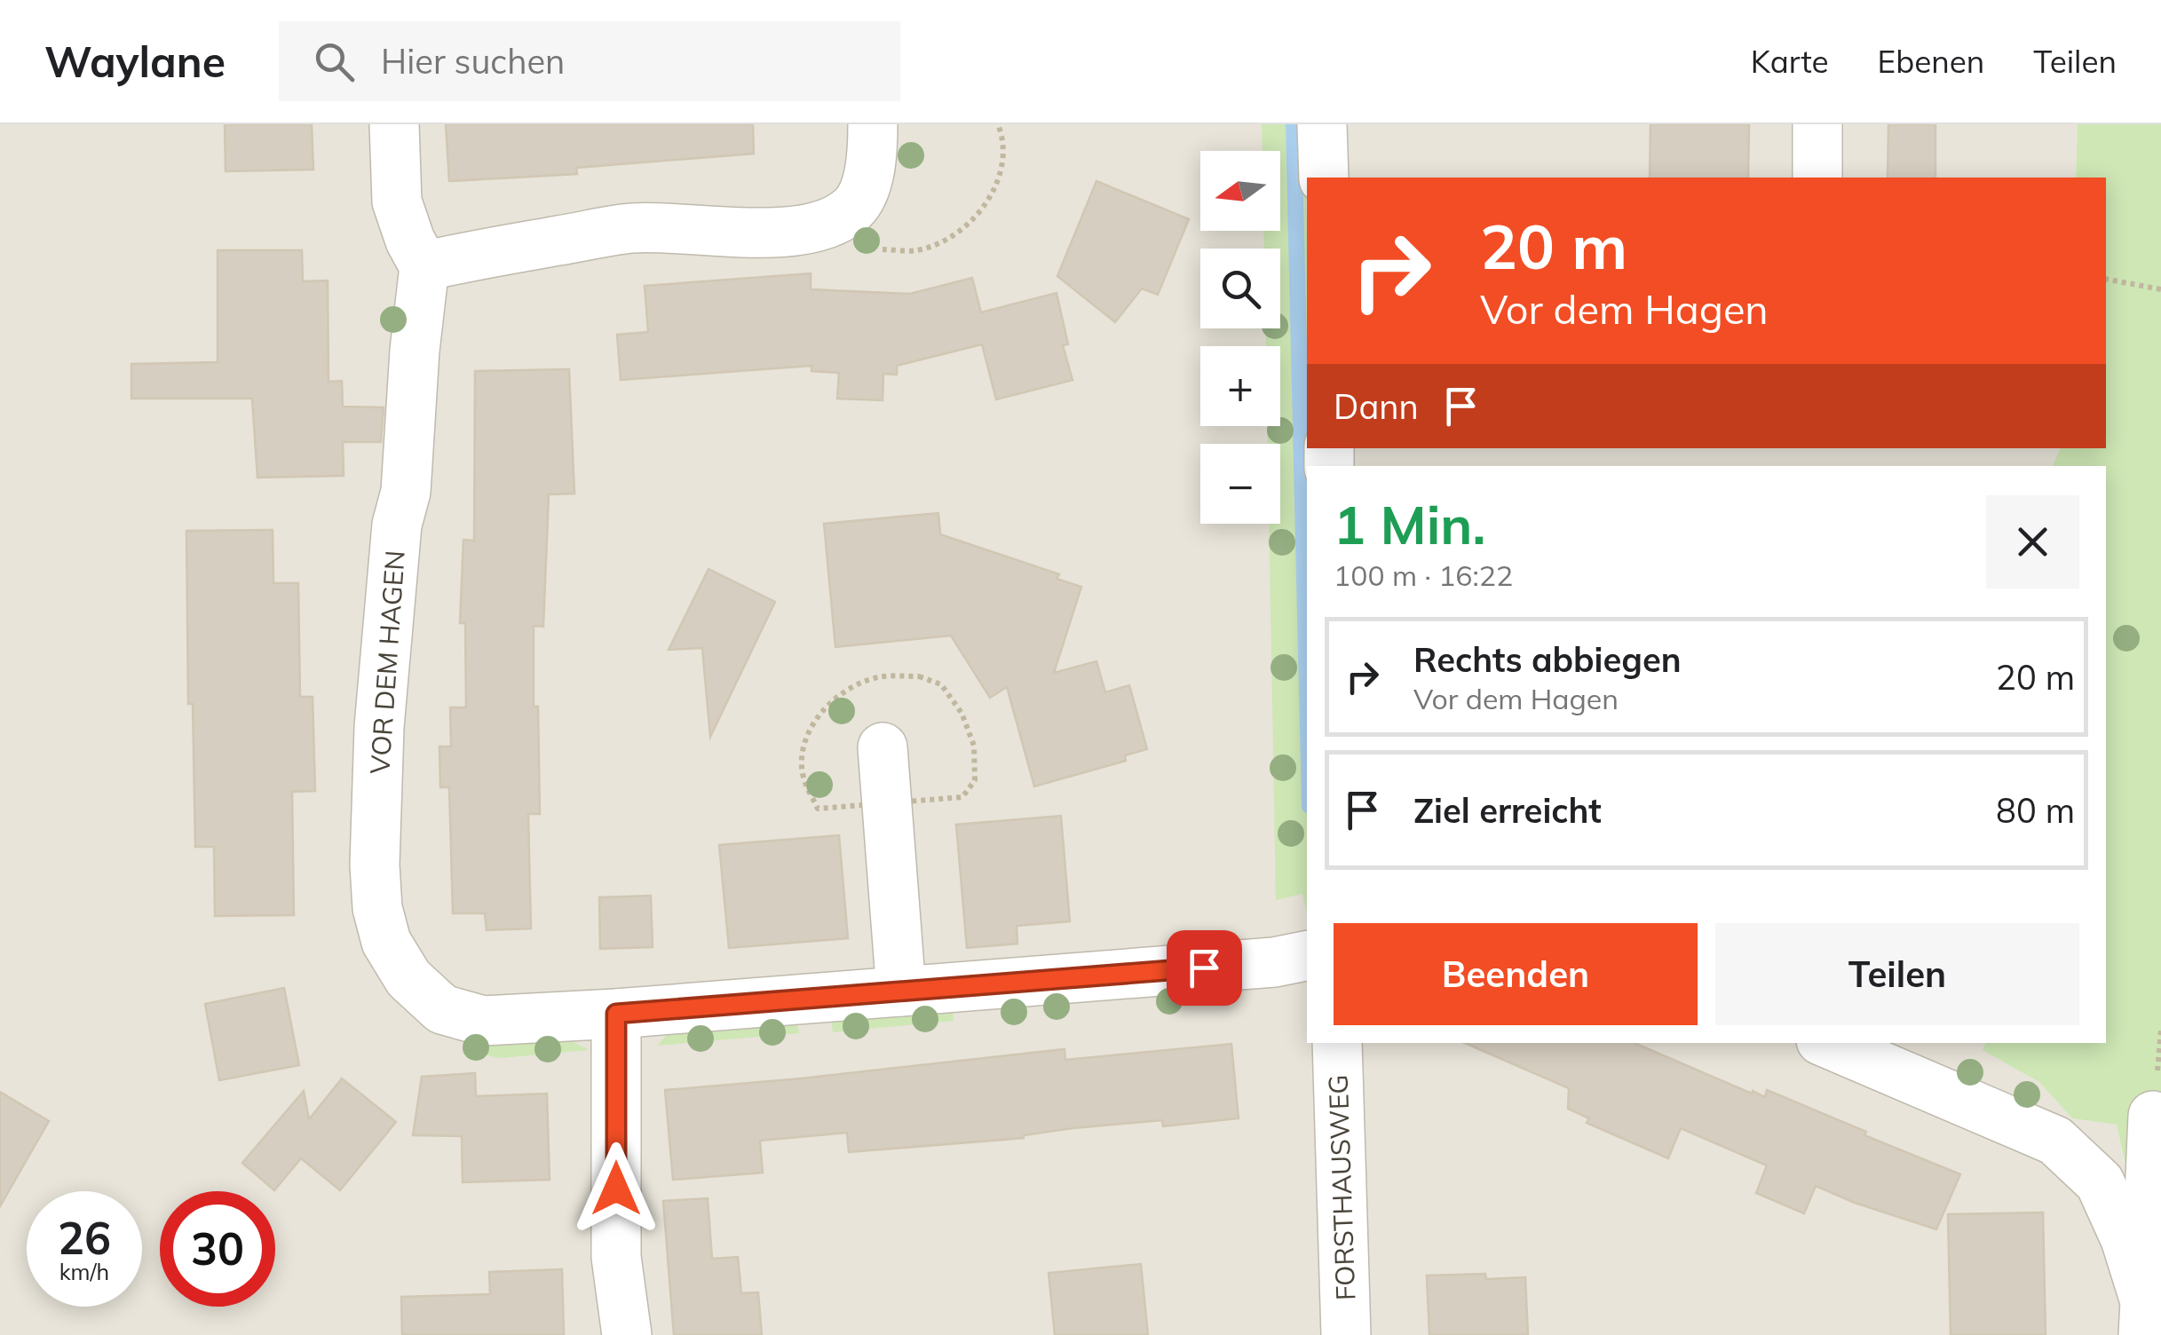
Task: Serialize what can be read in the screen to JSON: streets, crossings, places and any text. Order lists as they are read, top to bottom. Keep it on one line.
{"streets":{"street":["VOR DEM HAGEN","FORSTHAUSWEG"]},"north":"left","page":{"header":"Waylane","search":"Hier suchen","nav":["Karte","Ebenen","Teilen"],"map_buttons":["+","−"],"turn":["20 m","Vor dem Hagen"],"then":"Dann","heading":["1 Min.","100 m · 16:22"],"list":[{"name":"Rechts abbiegen","note":"Vor dem Hagen","value":"20 m"},{"name":"Ziel erreicht","value":"80 m"}],"buttons":["Beenden","Teilen"],"speed":"26 km/h","limit":"30"}}
